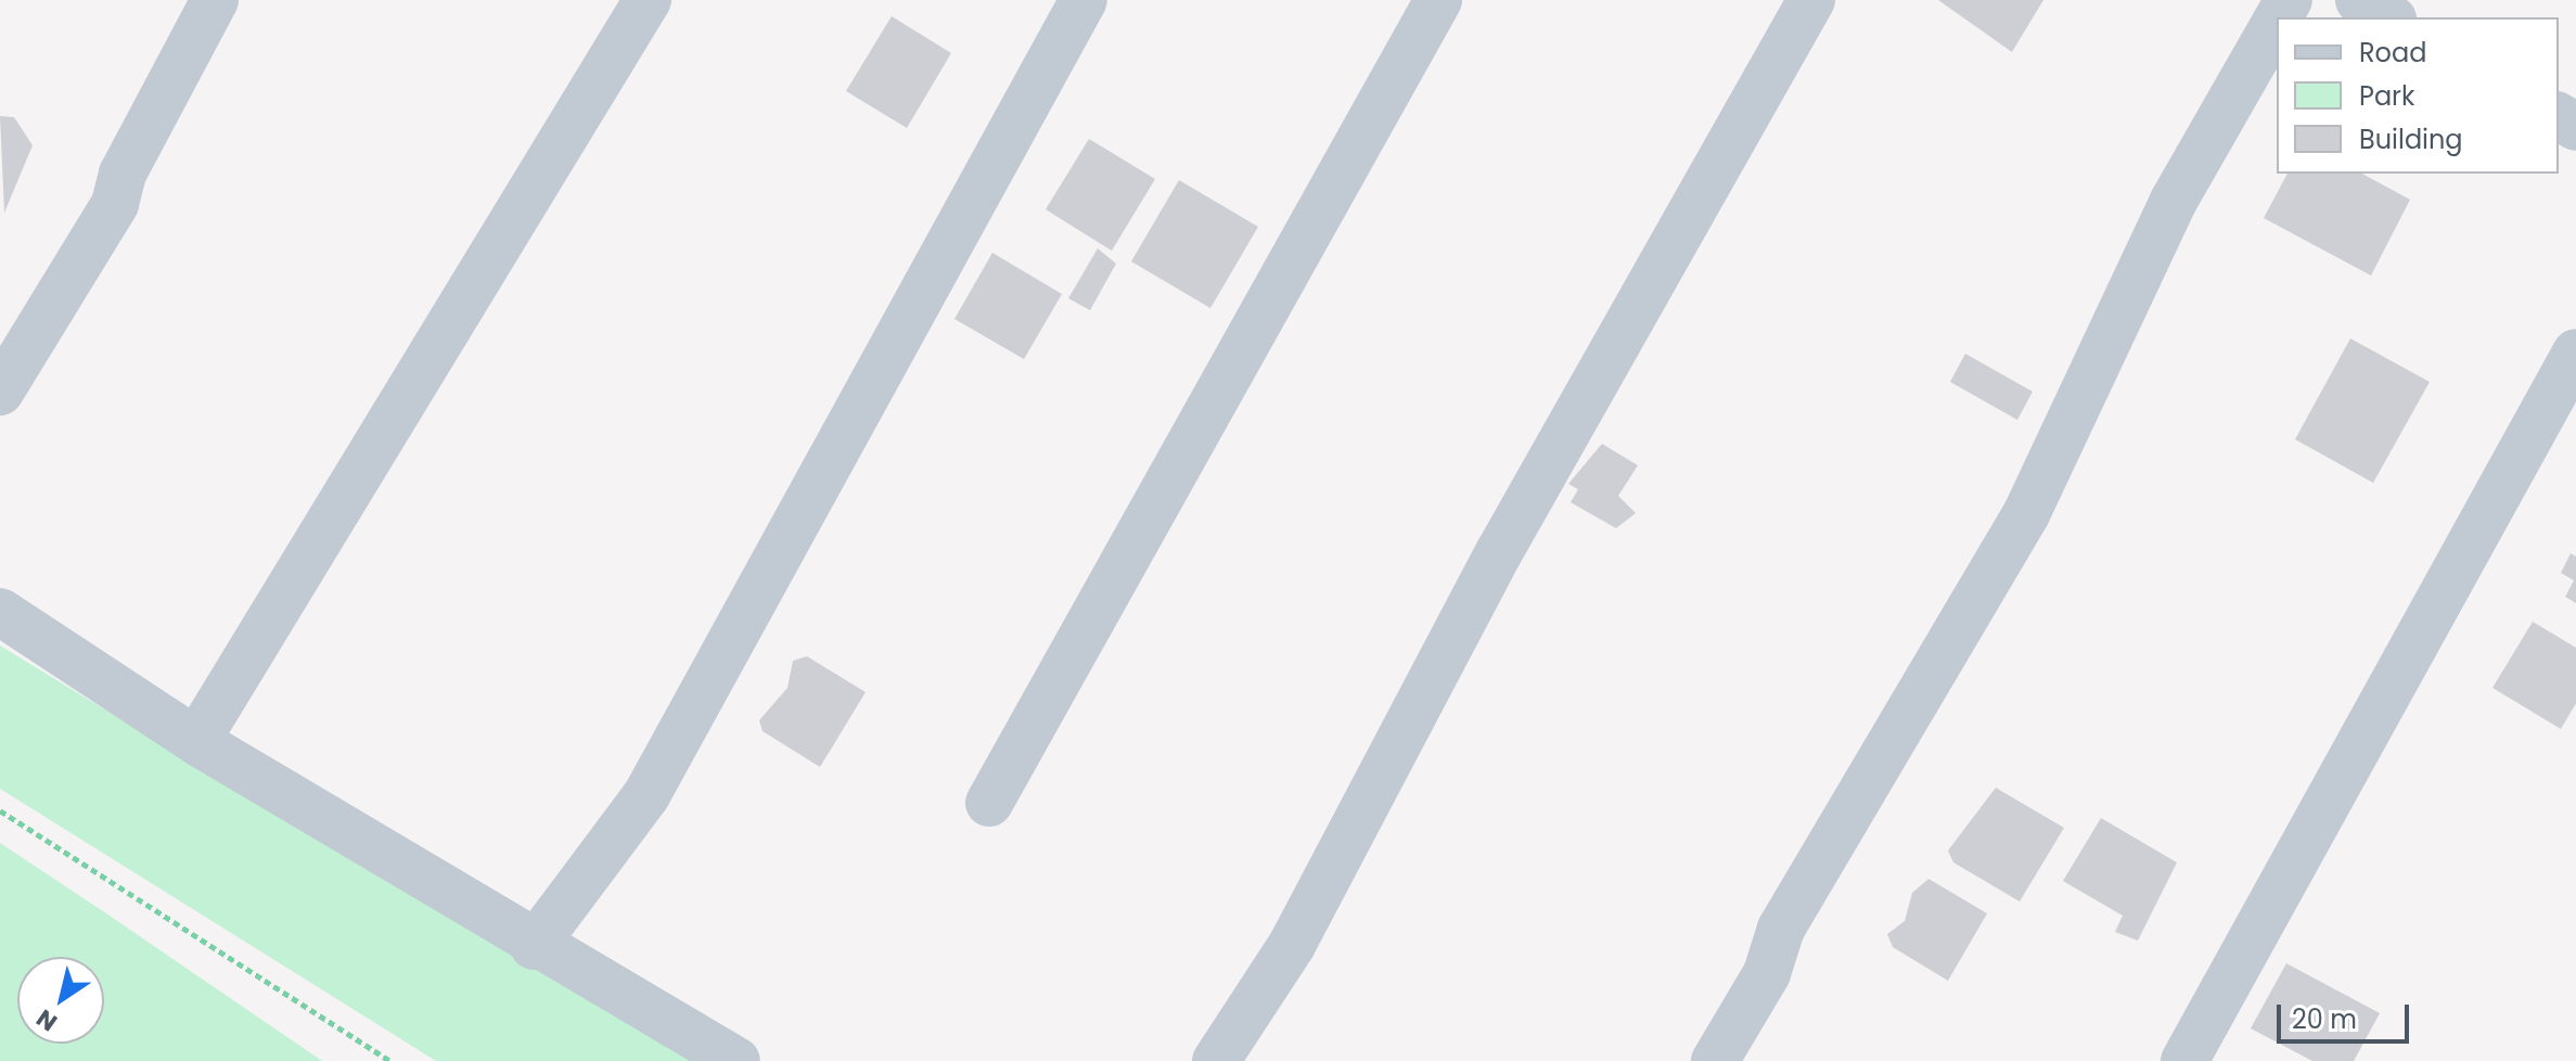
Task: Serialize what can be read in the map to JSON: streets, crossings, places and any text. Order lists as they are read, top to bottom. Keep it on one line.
{"legend":["Road","Park","Building"],"scale_bar":"20 m","north":"bottom left"}
